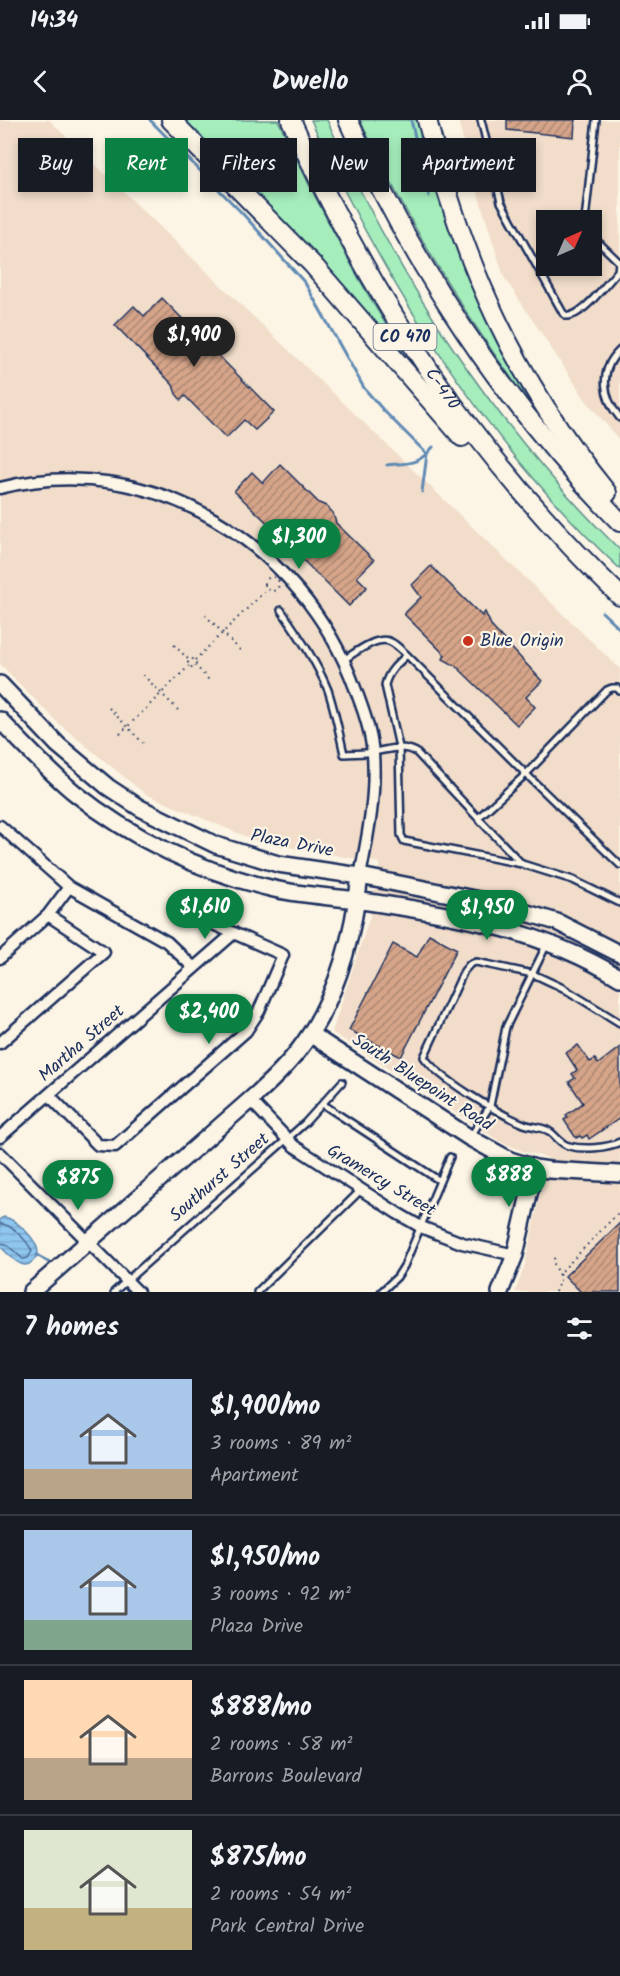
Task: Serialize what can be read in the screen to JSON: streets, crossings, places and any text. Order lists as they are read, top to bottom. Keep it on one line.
{"streets":{"highway":["CO 470","C-470"],"street":["Plaza Drive","Martha Street","South Bluepoint Road","Gramercy Street"],"lane":["Southurst Street"]},"crossings":[["Southurst Street","Gramercy Street"]],"places":["Blue Origin"],"north":"top right","page":{"status":"14:34","header":"Dwello","chip":["Buy","Rent","Filters","New","Apartment"],"price":["$1,900","$1,300","$1,610","$1,950","$2,400","$888","$875"],"heading":"7 homes","list":[{"name":"$1,900/mo","note":"3 rooms · 89 m² · Apartment"},{"name":"$1,950/mo","note":"3 rooms · 92 m² · Plaza Drive"},{"name":"$888/mo","note":"2 rooms · 58 m² · Barrons Boulevard"},{"name":"$875/mo","note":"2 rooms · 54 m² · Park Central Drive"}]}}
